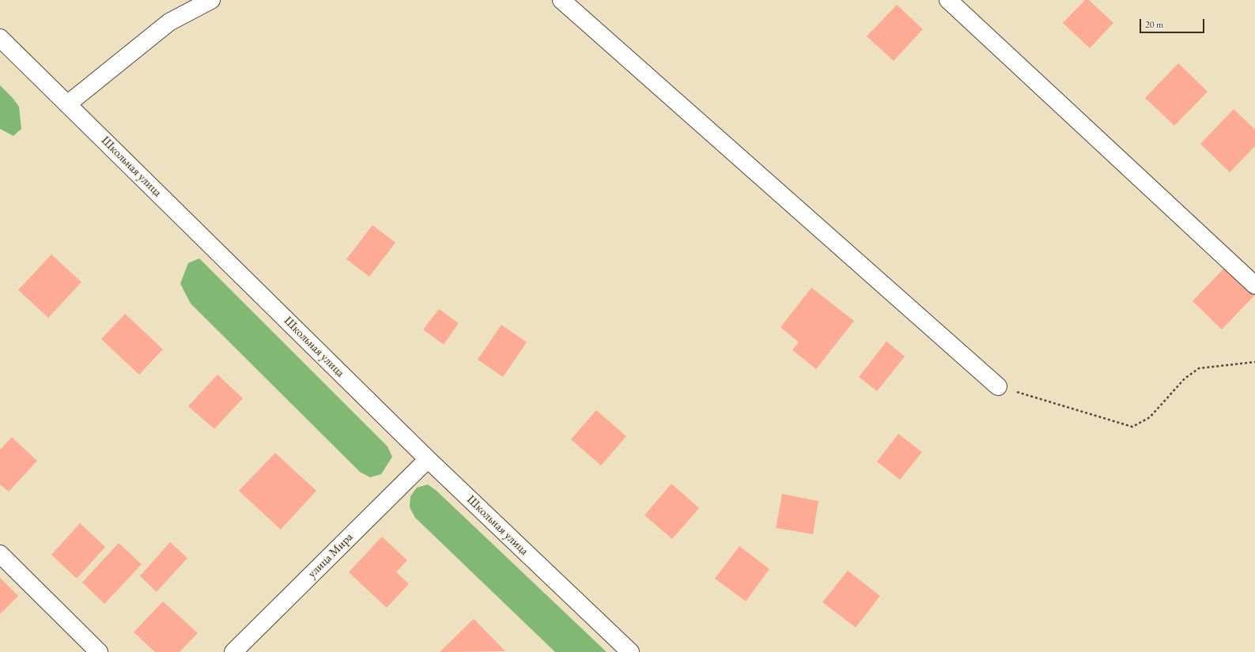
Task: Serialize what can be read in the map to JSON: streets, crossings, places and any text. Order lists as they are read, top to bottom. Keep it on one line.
{"streets":{"street":["Школьная улица","улица Мира"]},"crossings":[["Школьная улица","улица Мира"]],"scale_bar":"20 m"}
